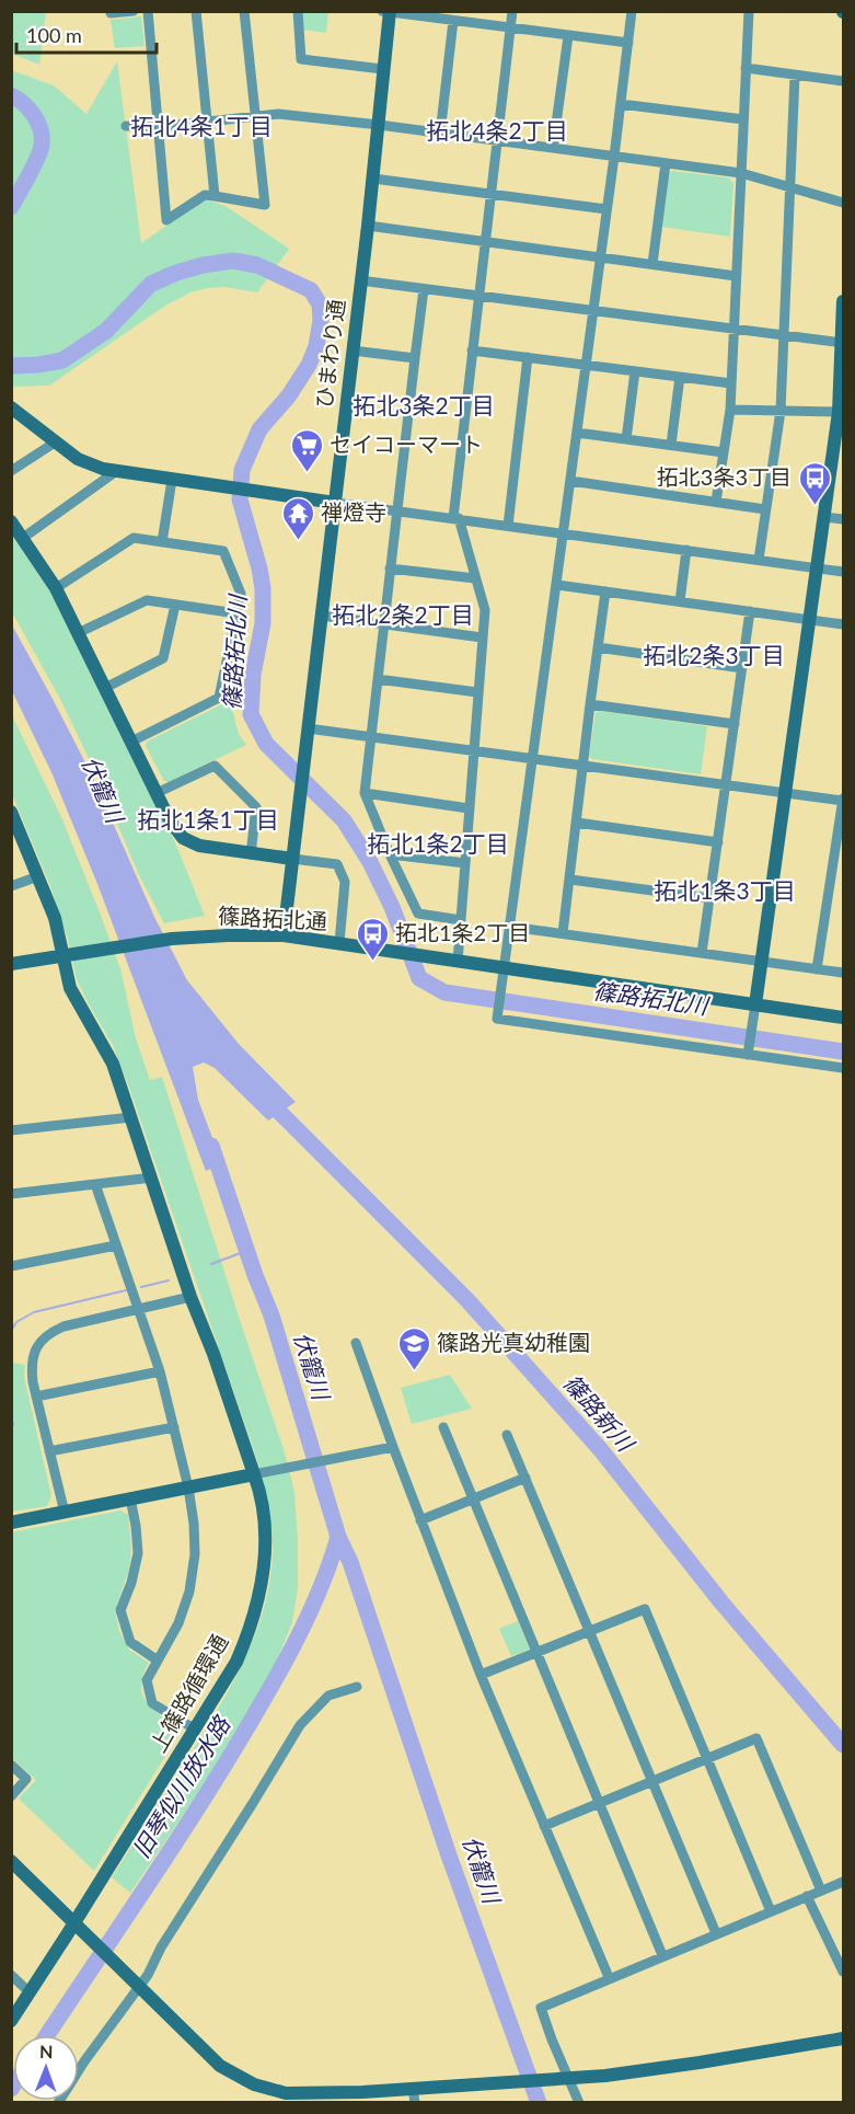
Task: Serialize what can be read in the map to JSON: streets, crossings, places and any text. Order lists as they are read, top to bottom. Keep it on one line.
{"streets":{"street":["ひまわり通","篠路拓北通","上篠路循環通"]},"crossings":[["ひまわり通","篠路拓北通"],["篠路拓北通","上篠路循環通"]],"districts":["拓北4条1丁目","拓北4条2丁目","拓北3条2丁目","拓北2条2丁目","拓北2条3丁目","拓北1条1丁目","拓北1条2丁目","拓北1条3丁目"],"water":["篠路拓北川","伏籠川","篠路新川","旧琴似川放水路"],"places":{"supermarket":["セイコーマート"],"bus stop":["拓北3条3丁目","拓北1条2丁目"],"temple":["禅燈寺"],"school or university":["篠路光真幼稚園"]},"scale_bar":"100 m","north":"top"}
